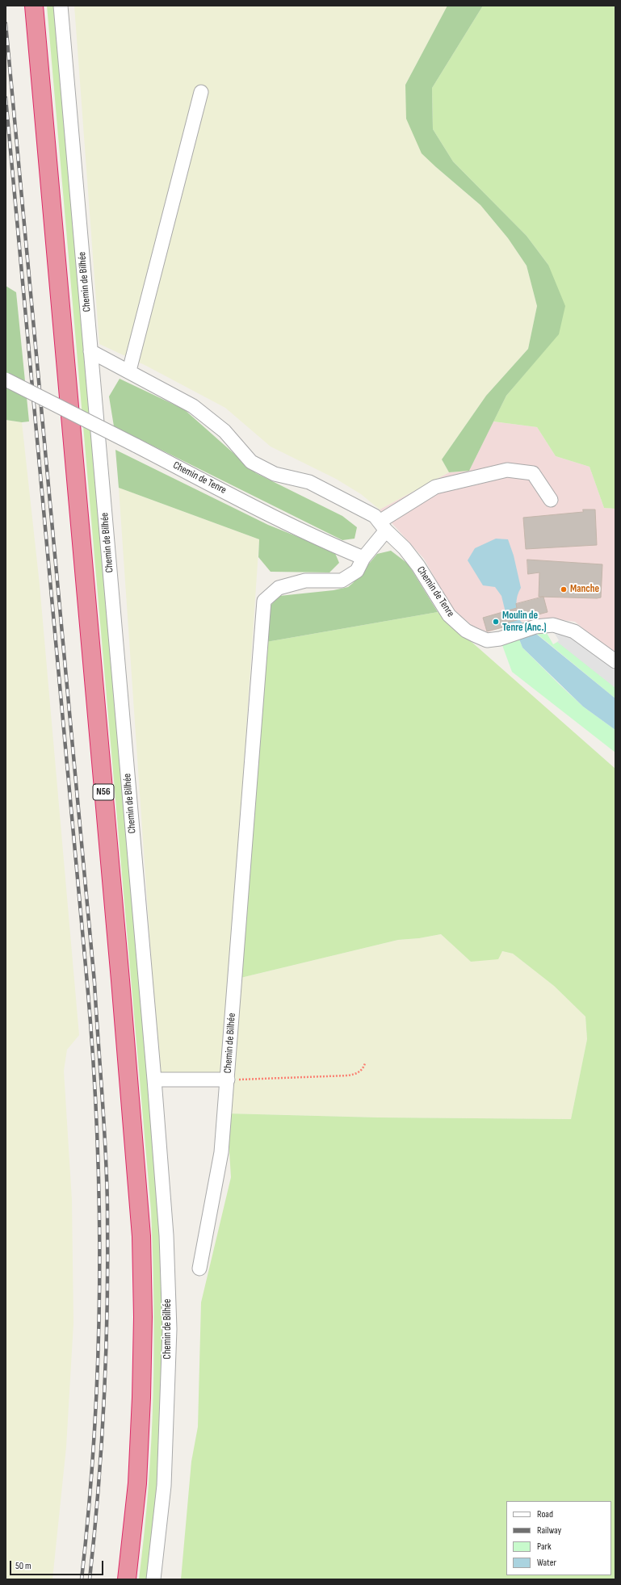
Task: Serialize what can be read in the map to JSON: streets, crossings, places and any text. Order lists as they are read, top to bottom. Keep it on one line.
{"streets":{"highway":["N56"],"street":["Chemin de Bilhée","Chemin de Tenre"]},"crossings":[["Chemin de Bilhée","Chemin de Tenre"]],"places":["Manche","Moulin de Tenre (Anc.)"],"legend":["Road","Railway","Park","Water"],"scale_bar":"50 m"}
